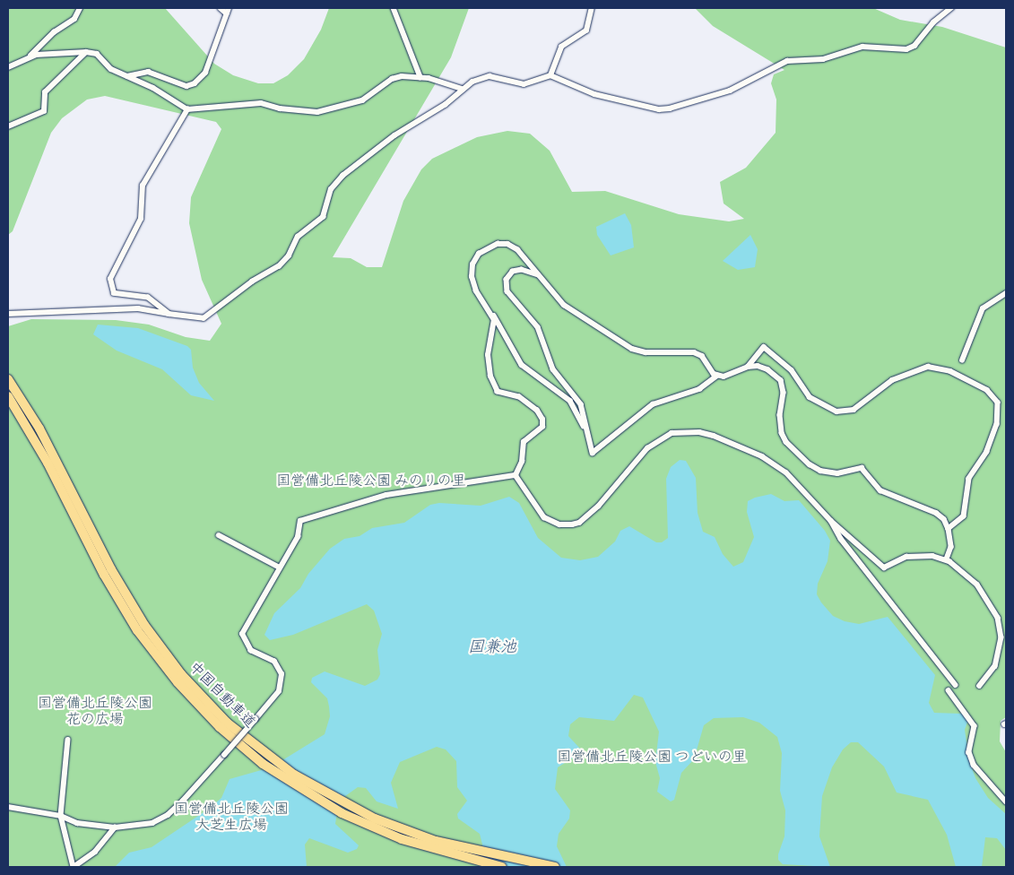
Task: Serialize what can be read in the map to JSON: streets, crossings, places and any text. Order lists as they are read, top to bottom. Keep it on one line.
{"streets":{"highway":["中国自動車道"]},"water":["国兼池"],"parks":["国営備北丘陵公園 みのりの里","国営備北丘陵公園 花の広場","国営備北丘陵公園 つどいの里","国営備北丘陵公園 大芝生広場"]}
